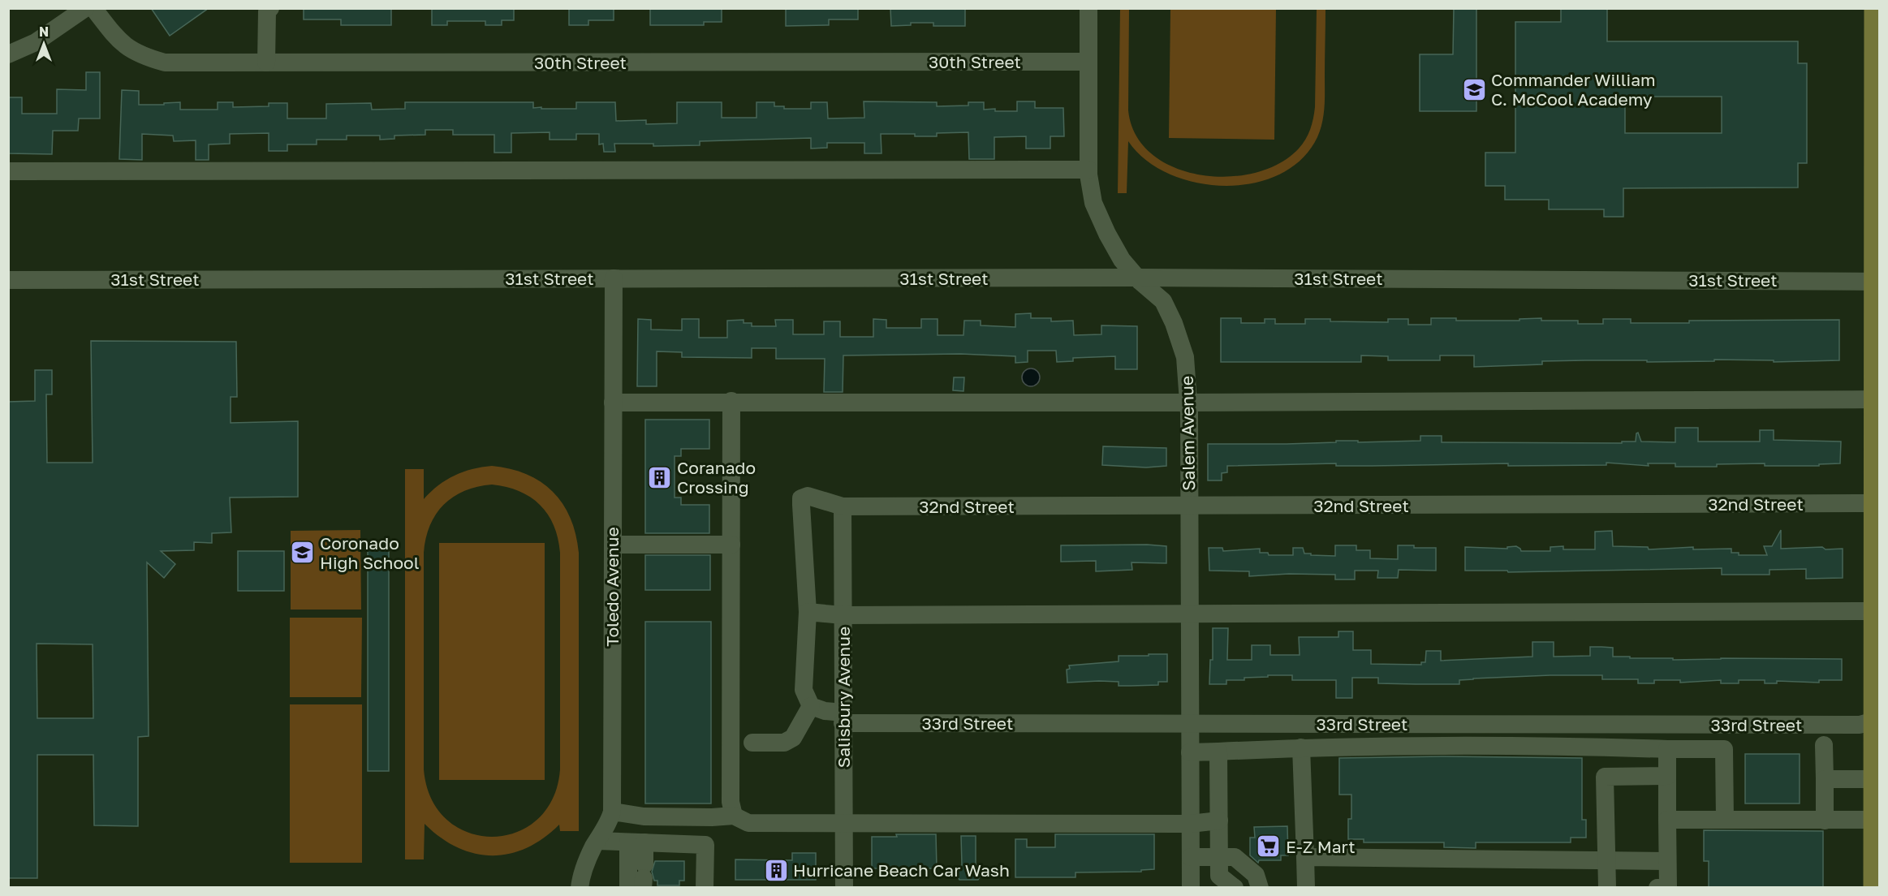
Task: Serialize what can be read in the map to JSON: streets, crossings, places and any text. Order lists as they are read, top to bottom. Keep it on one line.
{"streets":{"street":["30th Street","31st Street","Salem Avenue","32nd Street","Toledo Avenue","Salisbury Avenue","33rd Street"]},"crossings":[["30th Street","Salem Avenue"],["31st Street","Salem Avenue"],["31st Street","Toledo Avenue"],["Salem Avenue","32nd Street"],["Salem Avenue","33rd Street"],["32nd Street","Salisbury Avenue"],["Salisbury Avenue","33rd Street"]],"places":{"school or university":["Commander William C. McCool Academy","Coronado High School"],"building":["Coranado Crossing","Hurricane Beach Car Wash"],"supermarket":["E-Z Mart"]},"north":"top"}
